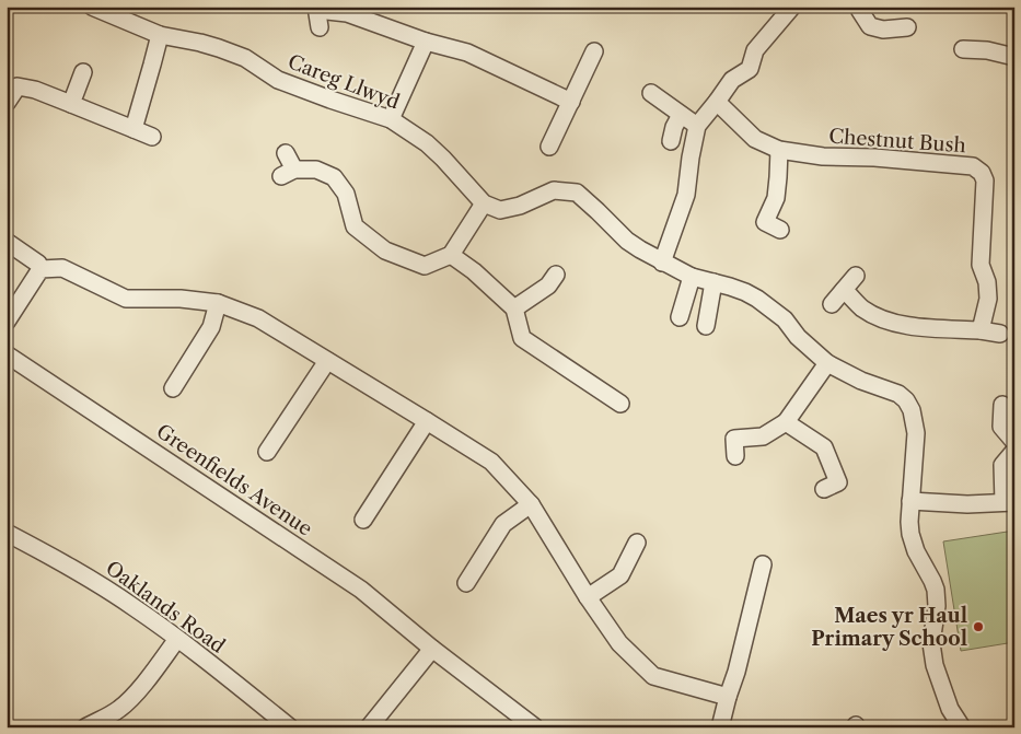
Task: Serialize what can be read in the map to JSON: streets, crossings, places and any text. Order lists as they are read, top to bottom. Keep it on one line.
{"streets":{"street":["Careg Llwyd","Chestnut Bush","Greenfields Avenue","Oaklands Road"]},"places":["Maes yr Haul Primary School"]}
